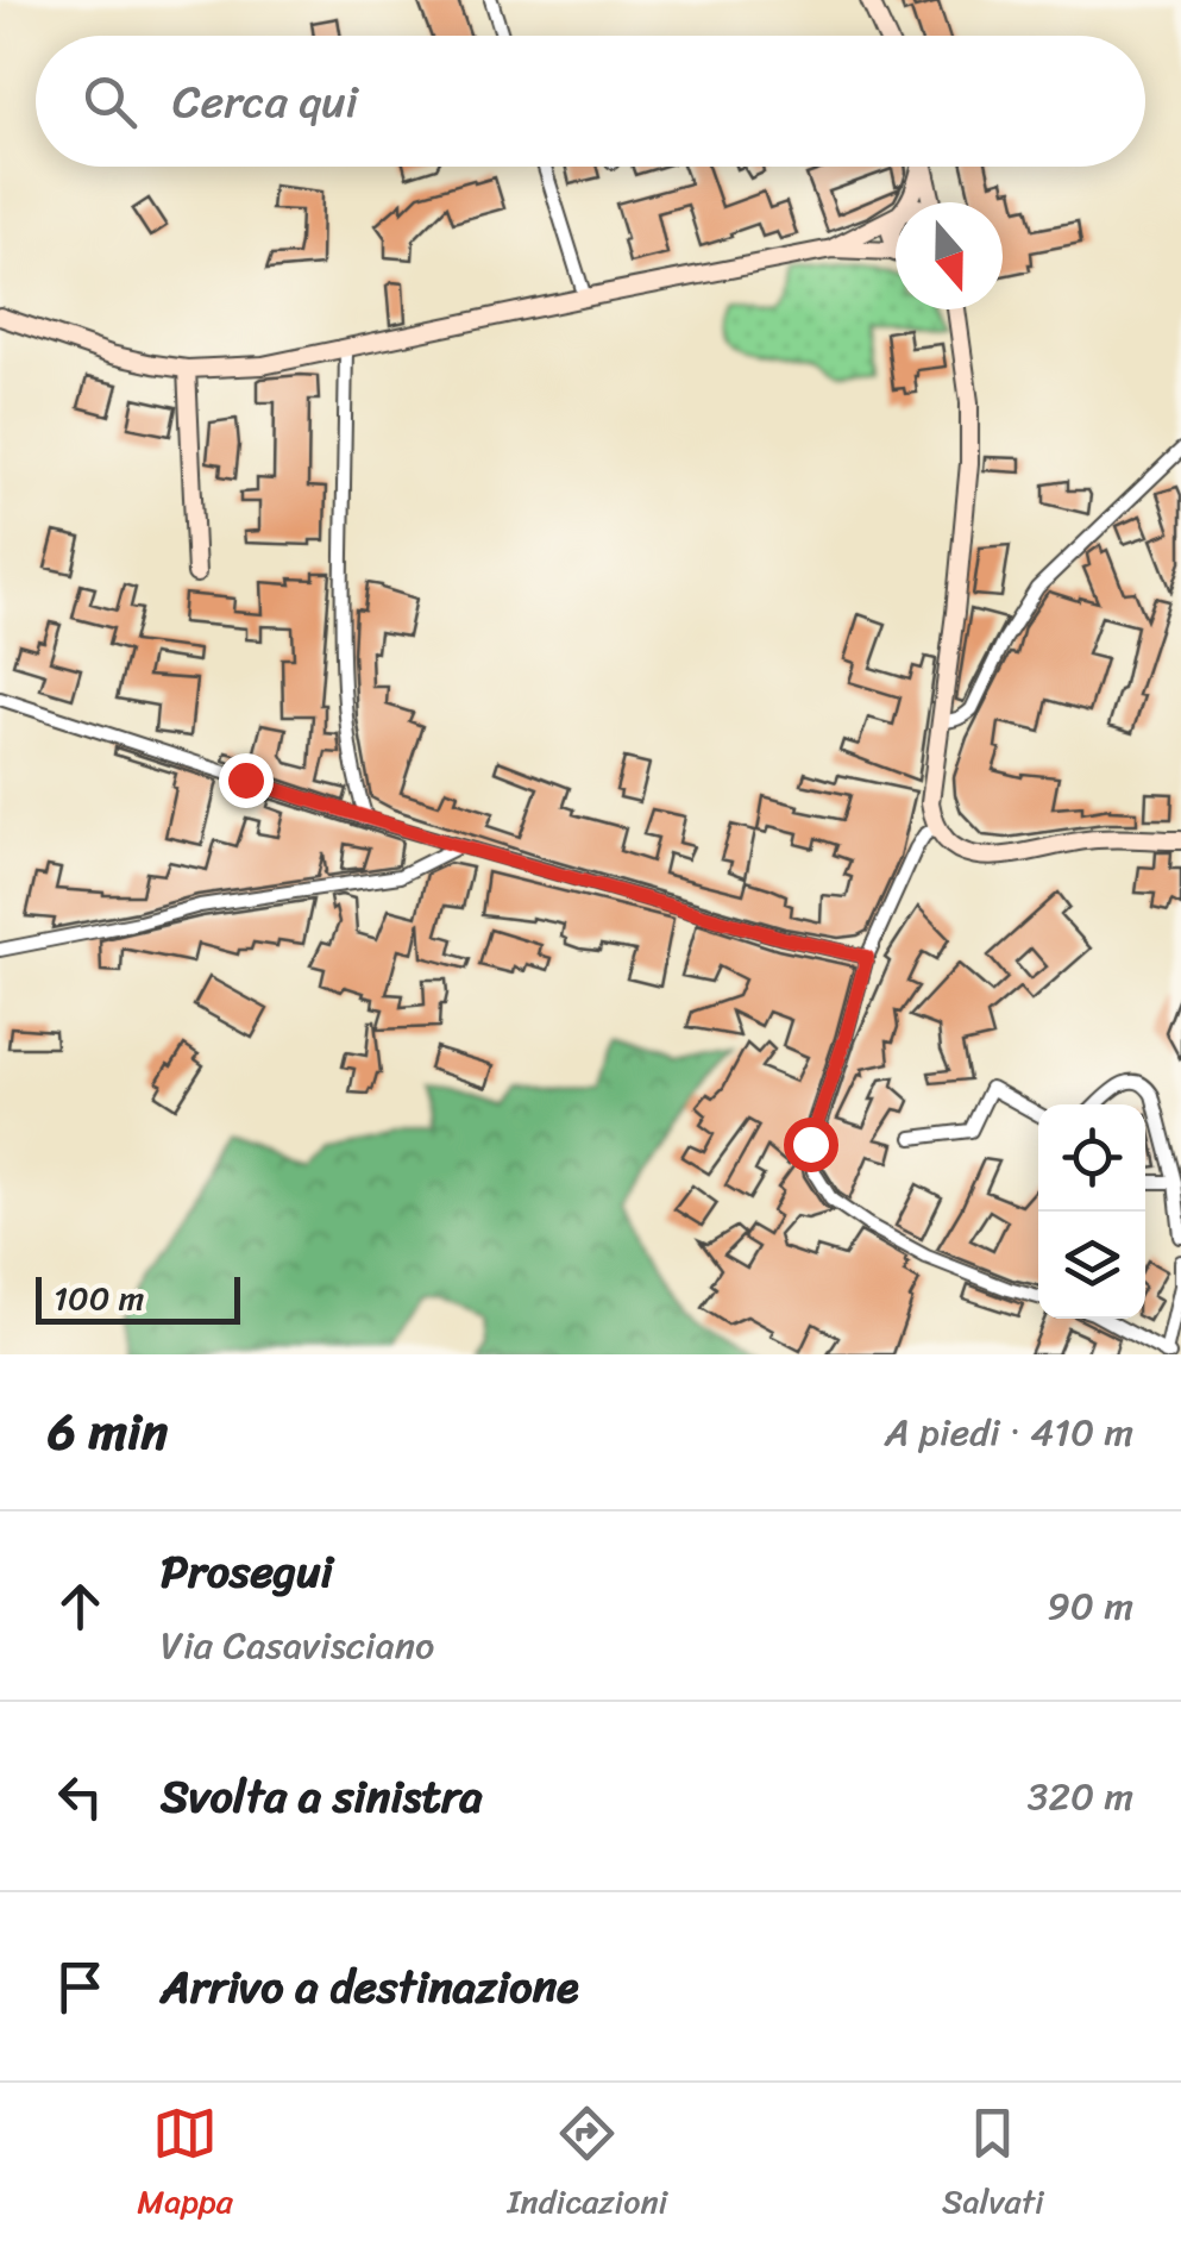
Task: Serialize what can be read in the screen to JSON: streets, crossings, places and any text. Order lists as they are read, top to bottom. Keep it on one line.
{"scale_bar":"100 m","north":"bottom","page":{"search":"Cerca qui","scale":"100 m","heading":["6 min","A piedi · 410 m"],"list":[["Prosegui","Via Casavisciano","90 m"],["Svolta a sinistra","320 m"],"Arrivo a destinazione"],"nav":["Mappa","Indicazioni","Salvati"]}}
